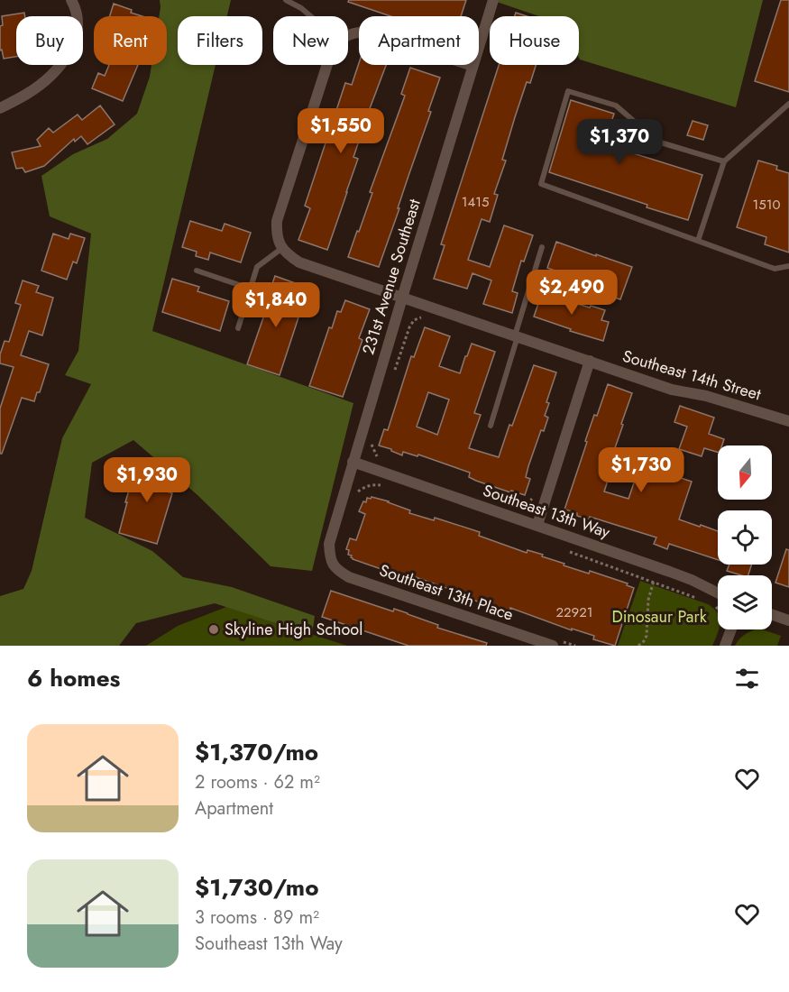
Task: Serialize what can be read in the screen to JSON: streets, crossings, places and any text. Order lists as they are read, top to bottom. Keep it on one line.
{"streets":{"street":["231st Avenue Southeast","Southeast 14th Street","Southeast 13th Way","Southeast 13th Place"]},"crossings":[["231st Avenue Southeast","Southeast 14th Street"],["231st Avenue Southeast","Southeast 13th Way"],["231st Avenue Southeast","Southeast 13th Place"]],"parks":["Dinosaur Park"],"places":["Skyline High School"],"house_numbers":["1415","1510","22921"],"north":"bottom","page":{"chip":["Buy","Rent","Filters","New","Apartment","House"],"price":["$1,550","$1,370","$2,490","$1,840","$1,730","$1,930"],"heading":"6 homes","list":[{"name":"$1,370/mo","note":"2 rooms · 62 m² · Apartment"},{"name":"$1,730/mo","note":"3 rooms · 89 m² · Southeast 13th Way"}]}}
